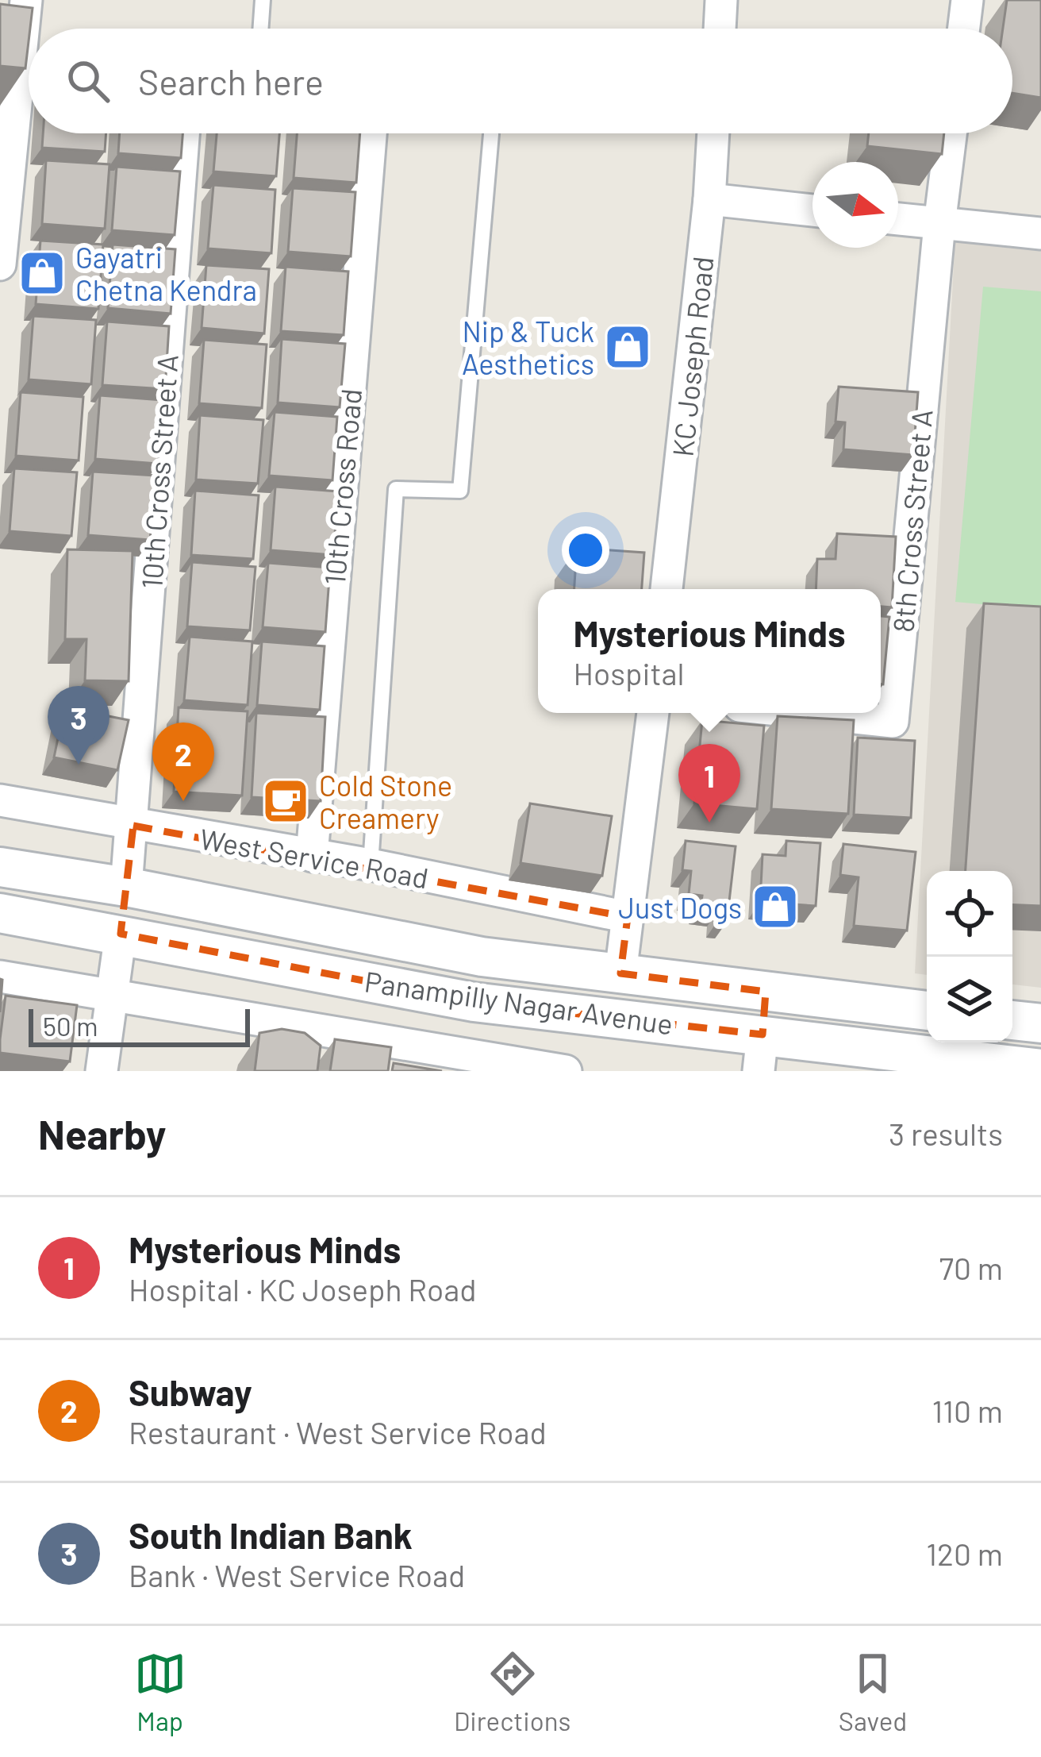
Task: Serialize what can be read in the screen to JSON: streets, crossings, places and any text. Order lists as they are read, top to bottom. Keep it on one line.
{"streets":{"street":["KC Joseph Road","10th Cross Street A","10th Cross Road","8th Cross Street A","West Service Road","Panampilly Nagar Avenue"]},"crossings":[["10th Cross Street A","West Service Road"],["10th Cross Road","West Service Road"]],"places":{"shop":["Gayatri Chetna Kendra","Nip & Tuck Aesthetics","Just Dogs"],"cafe":["Cold Stone Creamery"]},"scale_bar":"50 m","north":"right","page":{"search":"Search here","popup":["Mysterious Minds","Hospital"],"pins":["3","2","1"],"scale":"50 m","heading":["Nearby","3 results"],"list":[{"mark":"1","name":"Mysterious Minds","note":"Hospital · KC Joseph Road","value":"70 m"},{"mark":"2","name":"Subway","note":"Restaurant · West Service Road","value":"110 m"},{"mark":"3","name":"South Indian Bank","note":"Bank · West Service Road","value":"120 m"}],"nav":["Map","Directions","Saved"]}}
